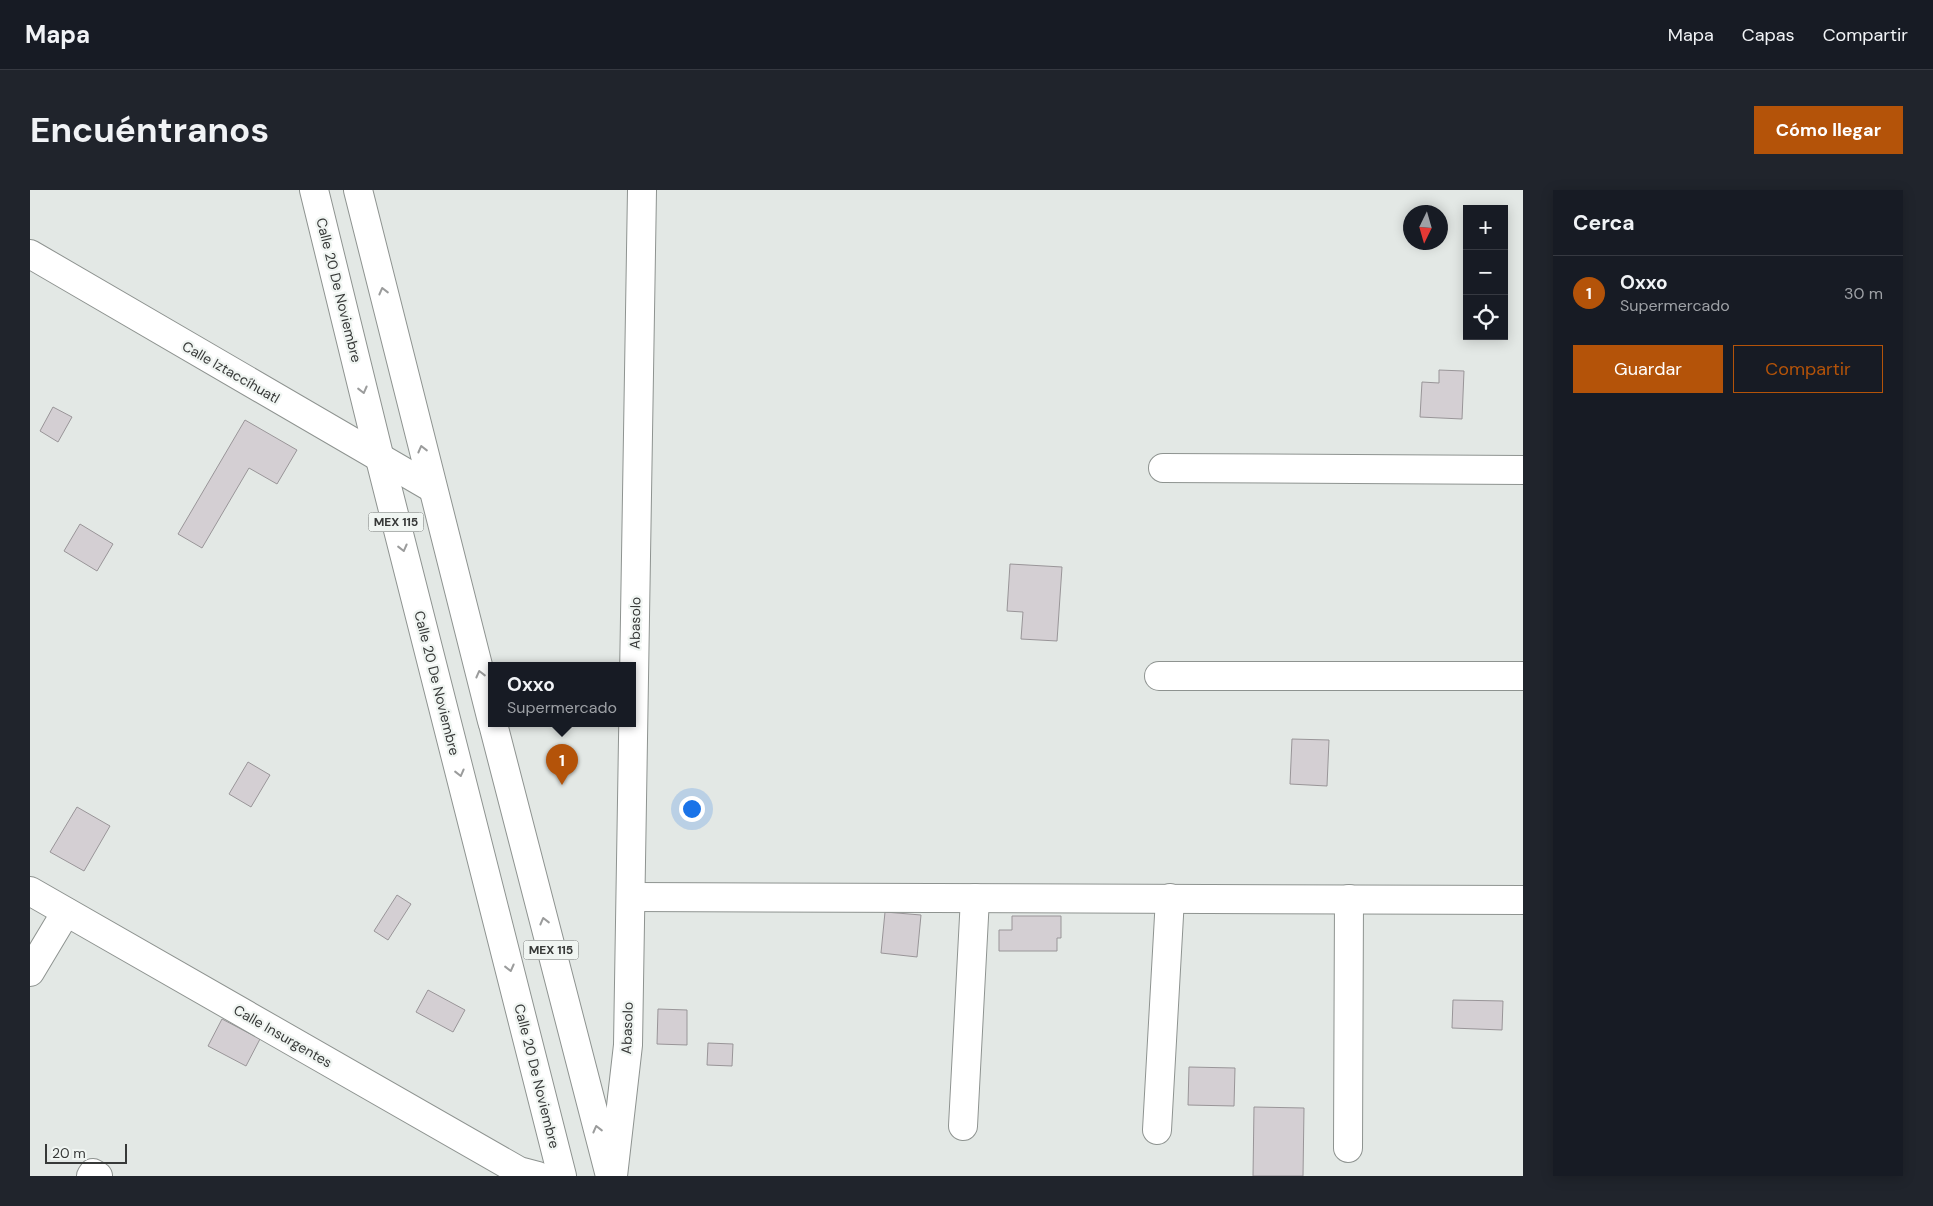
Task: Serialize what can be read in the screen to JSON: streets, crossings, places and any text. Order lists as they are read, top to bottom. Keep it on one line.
{"streets":{"street":["Calle 20 De Noviembre","Calle Iztaccíhuatl","MEX 115","Abasolo","Calle Insurgentes"]},"crossings":[["Calle 20 De Noviembre","Calle Iztaccíhuatl"],["Calle Iztaccíhuatl","MEX 115"],["MEX 115","Abasolo"]],"scale_bar":"20 m","north":"bottom","page":{"header":"Mapa","nav":["Mapa","Capas","Compartir"],"buttons":["Cómo llegar",["Guardar","Compartir"]],"title":"Encuéntranos","heading":"Cerca","map_buttons":["+","−"],"list":[{"mark":"1","name":"Oxxo","note":"Supermercado","value":"30 m"}],"popup":["Oxxo","Supermercado"],"pins":"1","scale":"20 m"}}
